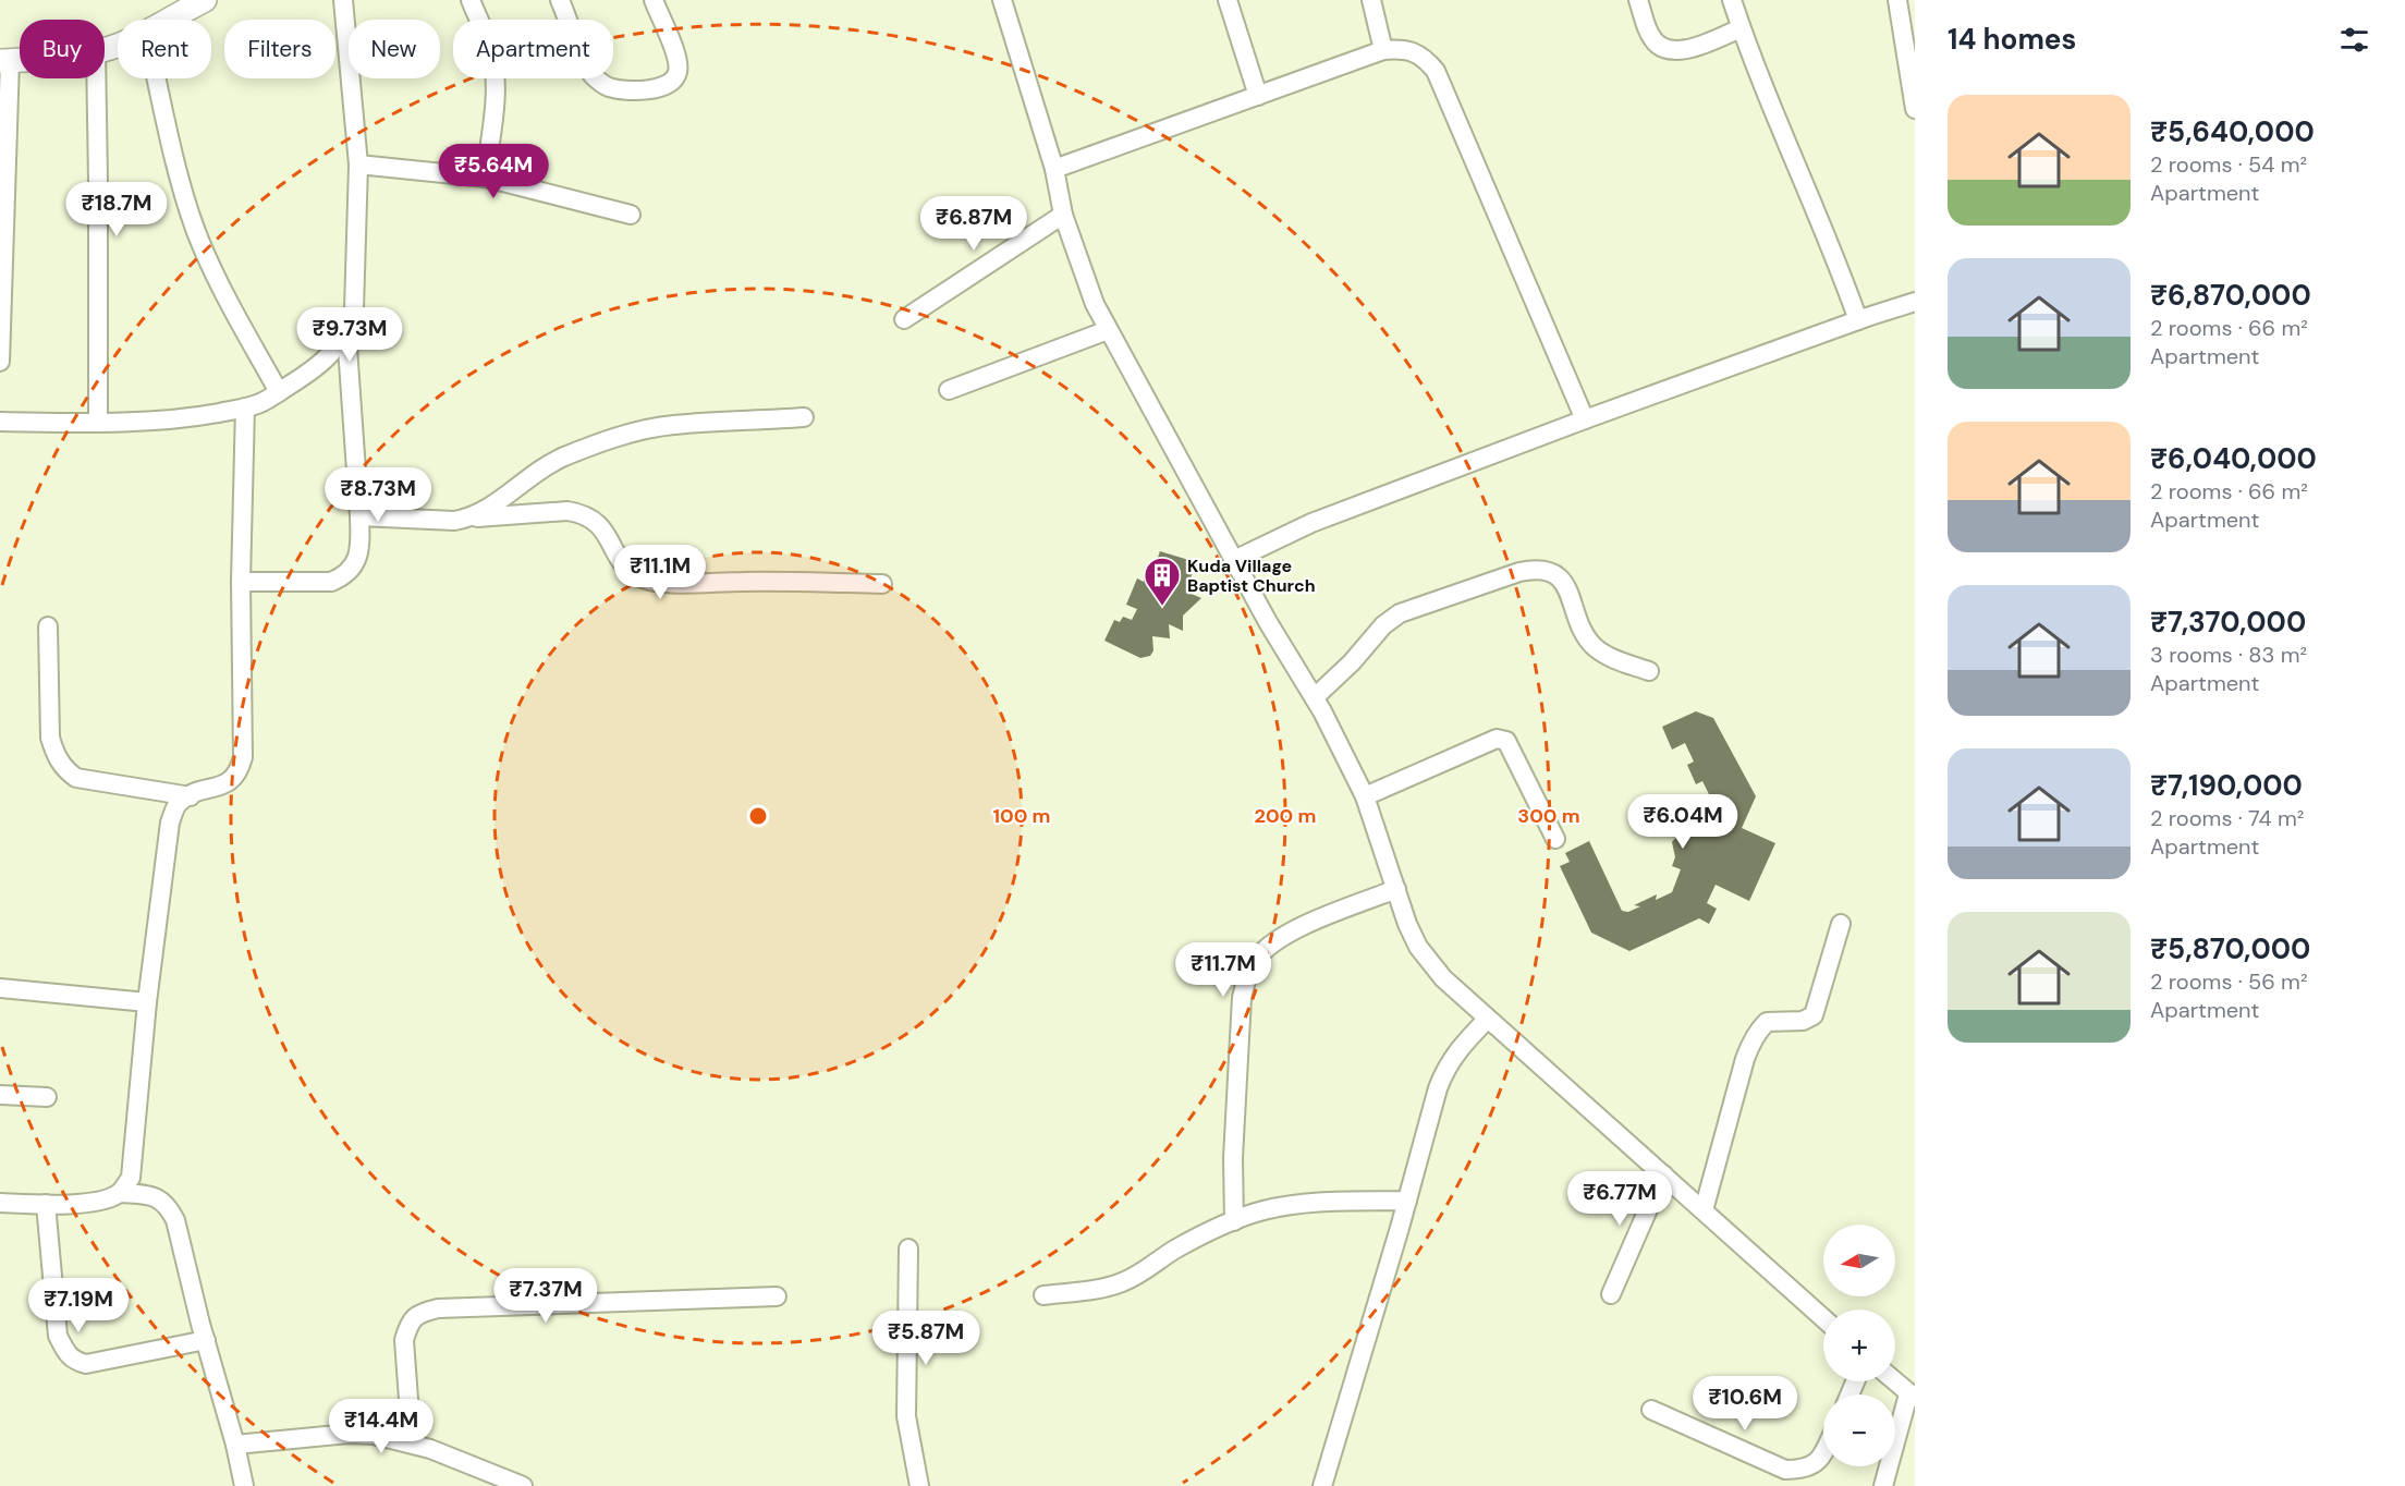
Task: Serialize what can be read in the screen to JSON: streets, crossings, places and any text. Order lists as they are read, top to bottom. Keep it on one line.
{"places":{"building":["Kuda Village Baptist Church"]},"north":"left","page":{"heading":"14 homes","chip":["Buy","Rent","Filters","New","Apartment"],"list":[{"name":"₹5,640,000","note":"2 rooms · 54 m² · Apartment"},{"name":"₹6,870,000","note":"2 rooms · 66 m² · Apartment"},{"name":"₹6,040,000","note":"2 rooms · 66 m² · Apartment"},{"name":"₹7,370,000","note":"3 rooms · 83 m² · Apartment"},{"name":"₹7,190,000","note":"2 rooms · 74 m² · Apartment"},{"name":"₹5,870,000","note":"2 rooms · 56 m² · Apartment"}],"price":["₹5.64M","₹18.7M","₹6.87M","₹9.73M","₹8.73M","₹11.1M","₹6.04M","₹11.7M","₹6.77M","₹7.37M","₹7.19M","₹5.87M","₹10.6M","₹14.4M"],"map_buttons":["+","−"]},"rings":["100 m","200 m","300 m"]}
